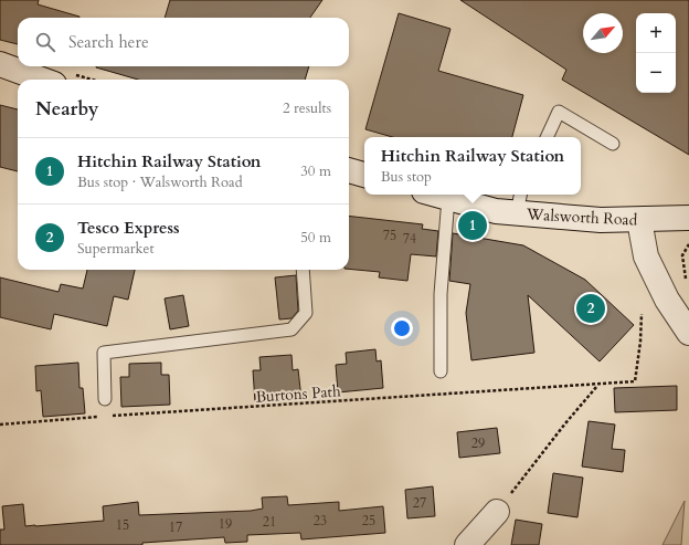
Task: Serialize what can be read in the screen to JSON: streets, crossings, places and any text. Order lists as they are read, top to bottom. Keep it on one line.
{"streets":{"main road":["Walsworth Road"],"path":["Burtons Path"]},"house_numbers":["75","74","29","27","23","25","21","19","15","17"],"north":"top right","page":{"map_buttons":["+","−"],"search":"Search here","heading":["Nearby","2 results"],"popup":["Hitchin Railway Station","Bus stop"],"list":[{"mark":"1","name":"Hitchin Railway Station","note":"Bus stop · Walsworth Road","value":"30 m"},{"mark":"2","name":"Tesco Express","note":"Supermarket","value":"50 m"}],"pins":["1","2"]}}
